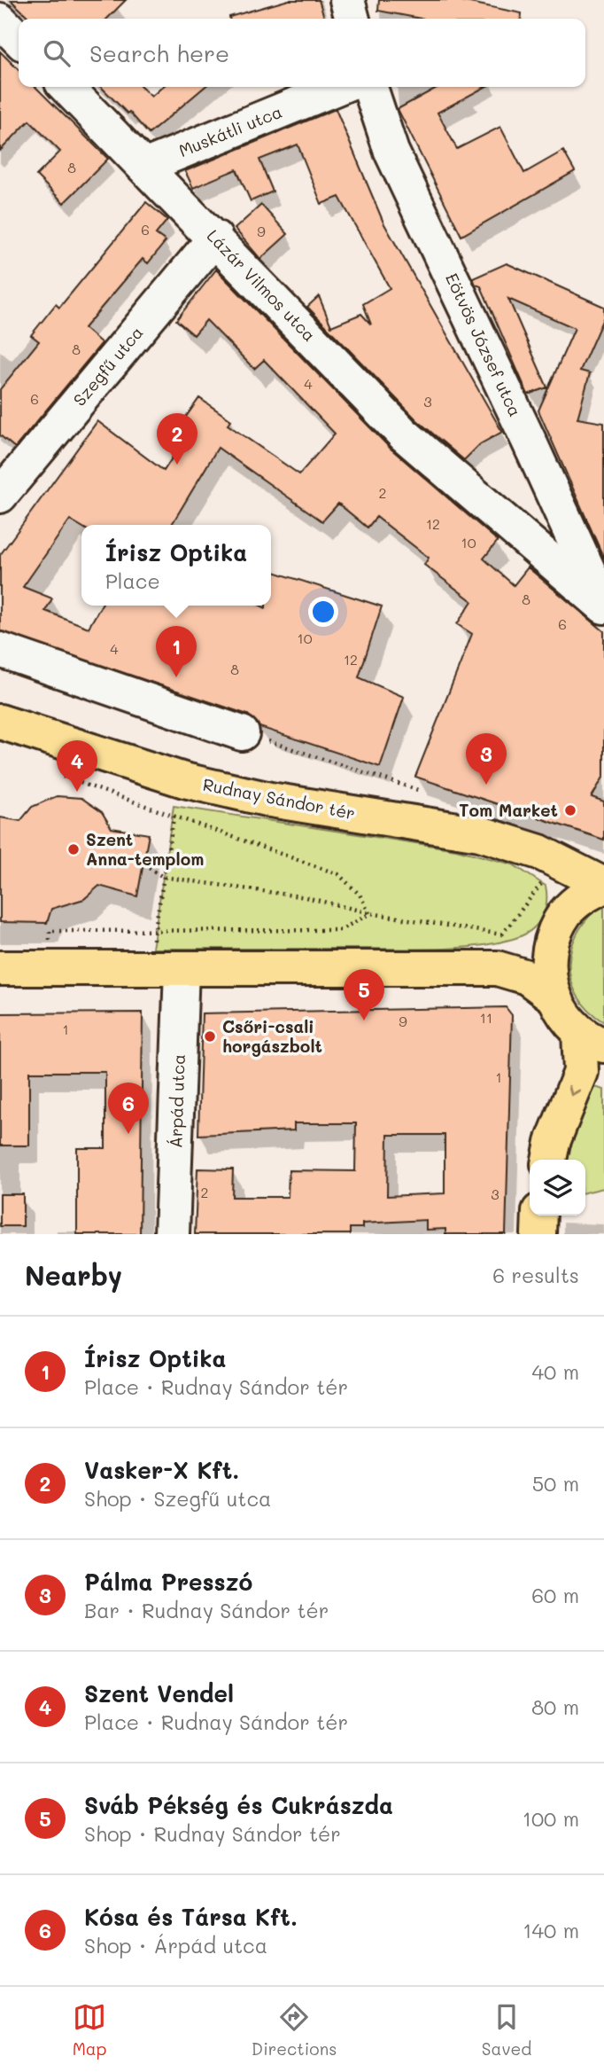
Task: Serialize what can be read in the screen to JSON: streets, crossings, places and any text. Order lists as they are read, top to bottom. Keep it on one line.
{"streets":{"main road":["Rudnay Sándor tér"],"street":["Muskátli utca","Lázár Vilmos utca","Eötvös József utca","Szegfű utca","Árpád utca"]},"crossings":[["Muskátli utca","Lázár Vilmos utca"],["Lázár Vilmos utca","Eötvös József utca"],["Lázár Vilmos utca","Szegfű utca"]],"places":["Tom Market","Szent Anna-templom","Csőri-csali horgászbolt"],"house_numbers":["8","6","9","8","4","6","3","2","12","10","8","6","10","4","12","8","11","9","1","1","2","3"],"page":{"search":"Search here","pins":["2","1","3","4","5","6"],"popup":["Írisz Optika","Place"],"heading":["Nearby","6 results"],"list":[{"mark":"1","name":"Írisz Optika","note":"Place · Rudnay Sándor tér","value":"40 m"},{"mark":"2","name":"Vasker-X Kft.","note":"Shop · Szegfű utca","value":"50 m"},{"mark":"3","name":"Pálma Presszó","note":"Bar · Rudnay Sándor tér","value":"60 m"},{"mark":"4","name":"Szent Vendel","note":"Place · Rudnay Sándor tér","value":"80 m"},{"mark":"5","name":"Sváb Pékség és Cukrászda","note":"Shop · Rudnay Sándor tér","value":"100 m"},{"mark":"6","name":"Kósa és Társa Kft.","note":"Shop · Árpád utca","value":"140 m"}],"nav":["Map","Directions","Saved"]}}
